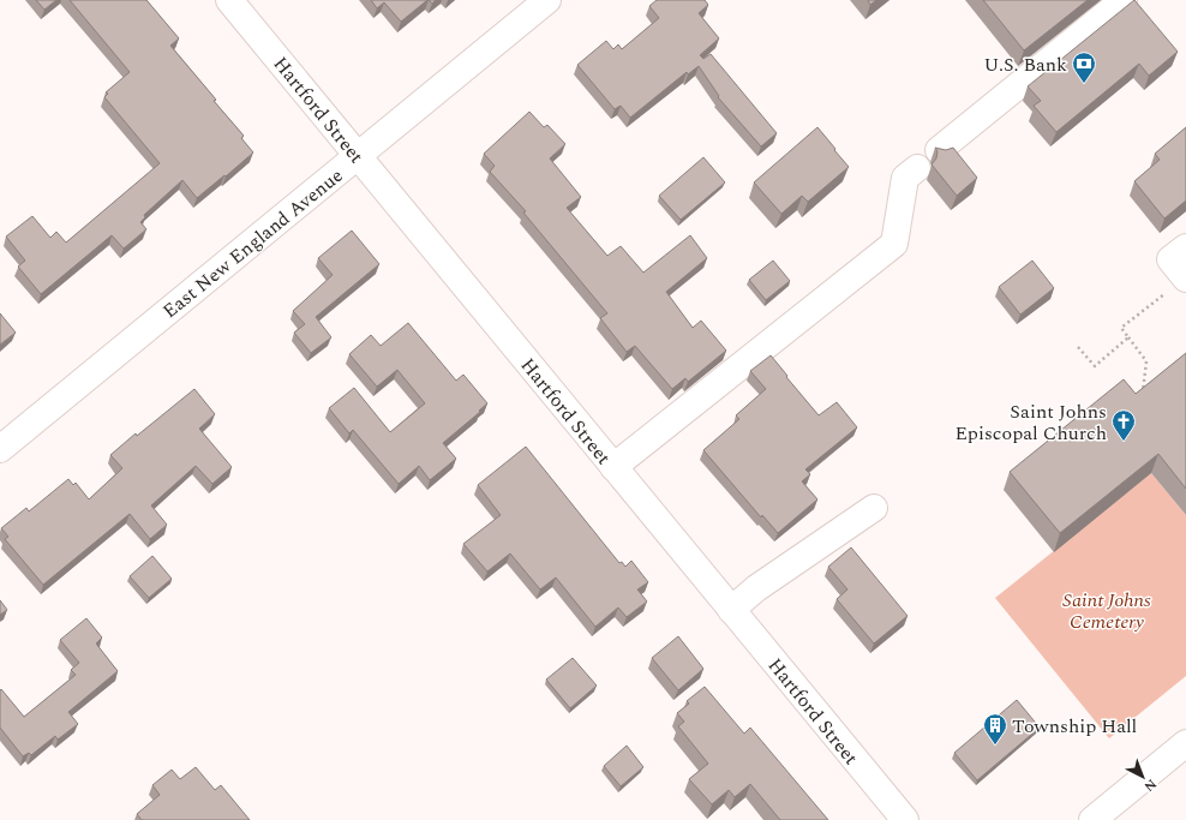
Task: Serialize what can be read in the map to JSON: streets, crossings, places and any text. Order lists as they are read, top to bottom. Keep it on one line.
{"streets":{"street":["Hartford Street","East New England Avenue"]},"crossings":[["Hartford Street","East New England Avenue"]],"parks":["Saint Johns Cemetery"],"places":{"bank":["U.S. Bank"],"church":["Saint Johns Episcopal Church"],"building":["Township Hall"]},"north":"bottom right"}
